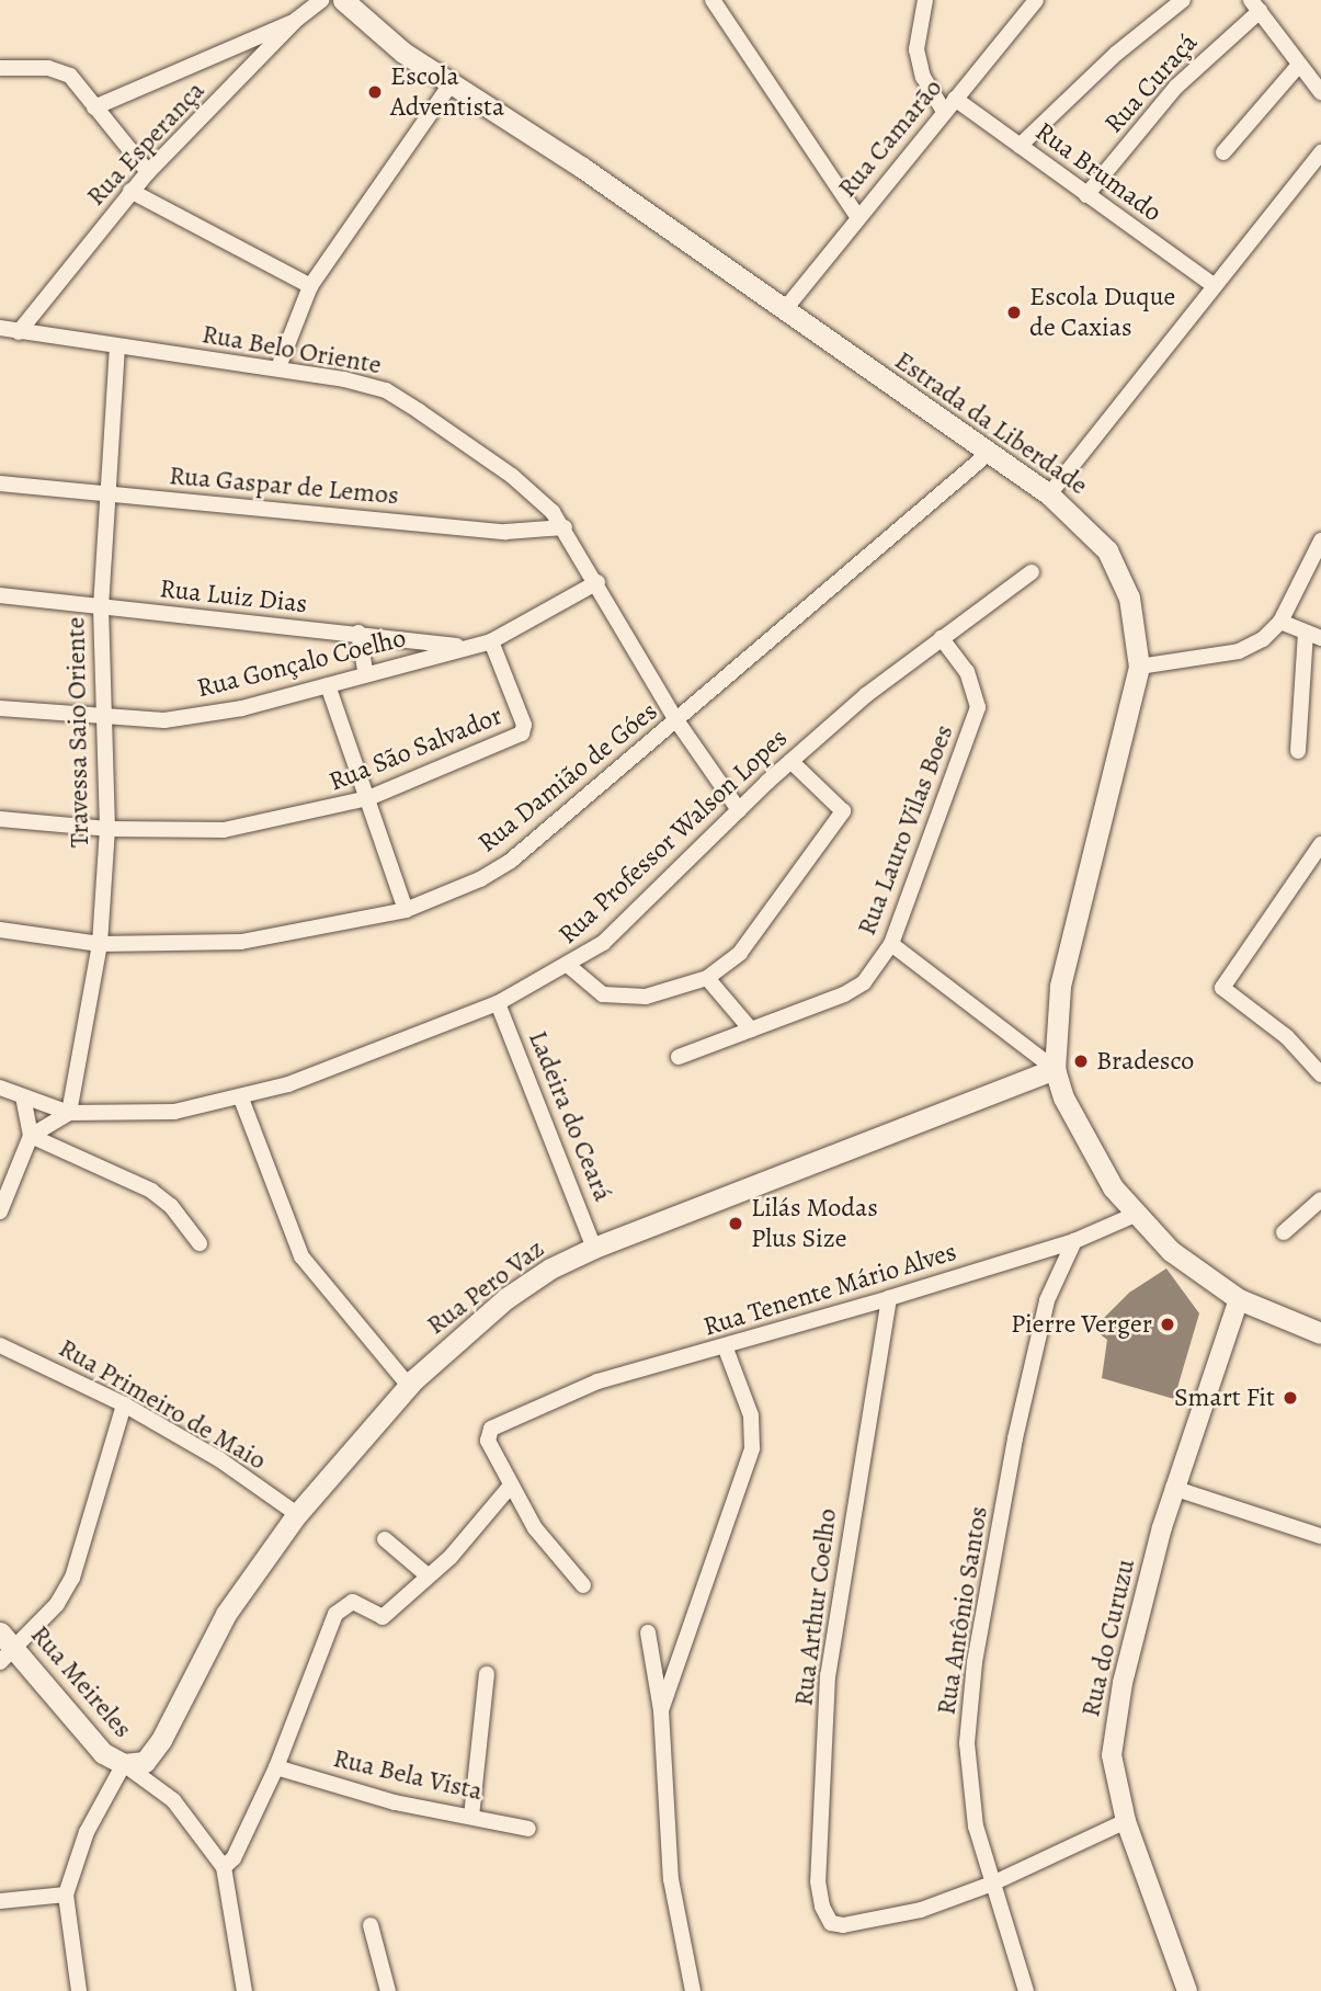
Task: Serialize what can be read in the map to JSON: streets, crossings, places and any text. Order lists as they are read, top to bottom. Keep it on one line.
{"streets":{"main road":["Estrada da Liberdade","Rua Pero Vaz","Rua Meireles"],"street":["Rua Curaçá","Rua Camarão","Rua Esperança","Rua Brumado","Rua Belo Oriente","Rua Gaspar de Lemos","Rua Luiz Dias","Rua Gonçalo Coelho","Travessa Saio Oriente","Rua São Salvador","Rua Damião de Góes","Rua Lauro Vilas Boes","Rua Professor Walson Lopes","Ladeira do Ceará","Rua Tenente Mário Alves","Rua Primeiro de Maio","Rua Arthur Coelho","Rua Antônio Santos","Rua do Curuzu","Rua Bela Vista"]},"crossings":[["Rua Curaçá","Rua Brumado"],["Rua Camarão","Rua Brumado"],["Rua Camarão","Estrada da Liberdade"],["Rua Esperança","Rua Belo Oriente"],["Rua Belo Oriente","Rua Gaspar de Lemos"],["Rua Belo Oriente","Rua Gonçalo Coelho"],["Rua Belo Oriente","Travessa Saio Oriente"],["Rua Belo Oriente","Rua Damião de Góes"],["Rua Belo Oriente","Rua Professor Walson Lopes"],["Estrada da Liberdade","Rua Damião de Góes"],["Estrada da Liberdade","Rua Pero Vaz"],["Estrada da Liberdade","Rua Tenente Mário Alves"],["Estrada da Liberdade","Rua do Curuzu"],["Rua Gaspar de Lemos","Travessa Saio Oriente"],["Rua Luiz Dias","Rua Gonçalo Coelho"],["Rua Luiz Dias","Travessa Saio Oriente"],["Rua Gonçalo Coelho","Travessa Saio Oriente"],["Rua Gonçalo Coelho","Rua São Salvador"],["Travessa Saio Oriente","Rua São Salvador"],["Travessa Saio Oriente","Rua Damião de Góes"],["Travessa Saio Oriente","Rua Professor Walson Lopes"],["Rua Lauro Vilas Boes","Rua Professor Walson Lopes"],["Rua Professor Walson Lopes","Ladeira do Ceará"],["Ladeira do Ceará","Rua Pero Vaz"],["Rua Pero Vaz","Rua Primeiro de Maio"],["Rua Pero Vaz","Rua Meireles"],["Rua Tenente Mário Alves","Rua Arthur Coelho"],["Rua Tenente Mário Alves","Rua Antônio Santos"],["Rua Arthur Coelho","Rua Antônio Santos"]],"places":["Escola Adventista","Escola Duque de Caxias","Bradesco","Lilás Modas Plus Size","Pierre Verger","Smart Fit"]}
